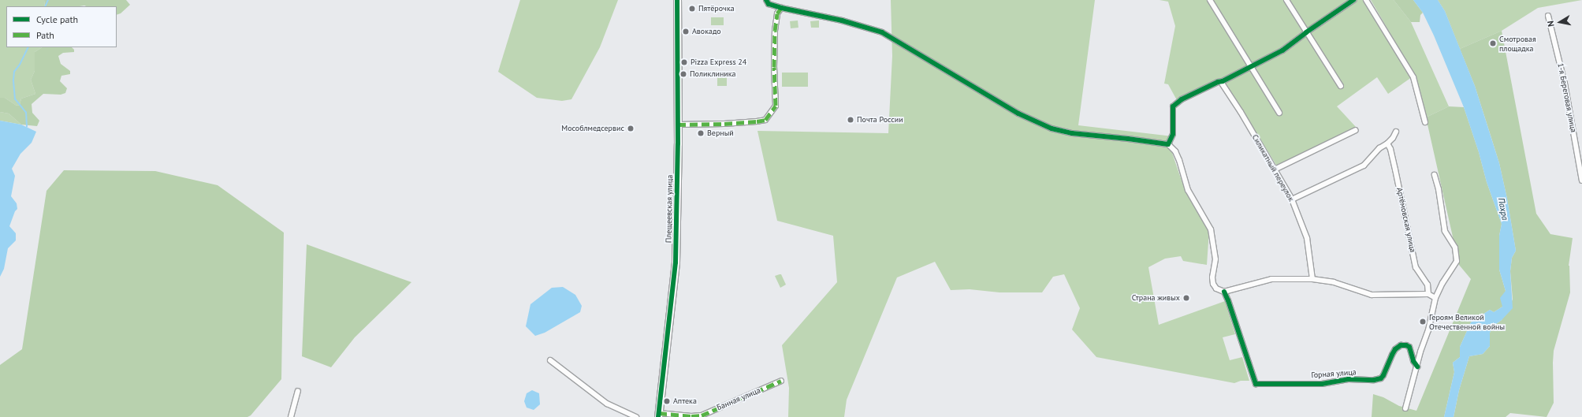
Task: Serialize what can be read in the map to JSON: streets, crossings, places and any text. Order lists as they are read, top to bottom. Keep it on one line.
{"streets":{"street":["1-я Береговая улица","Силикатный переулок","Плещеевская улица","Артёмовская улица","Горная улица","Банная улица"]},"crossings":[["Плещеевская улица","Банная улица"]],"water":["Пахра"],"places":["Пятёрочка","Авокадо","Смотровая площадка","Pizza Express 24","Поликлиника","Почта России","Мособлмедсервис","Верный","Страна живых","Героям Великой Отечественной войны","Аптека"],"legend":["Cycle path","Path"],"north":"left"}
